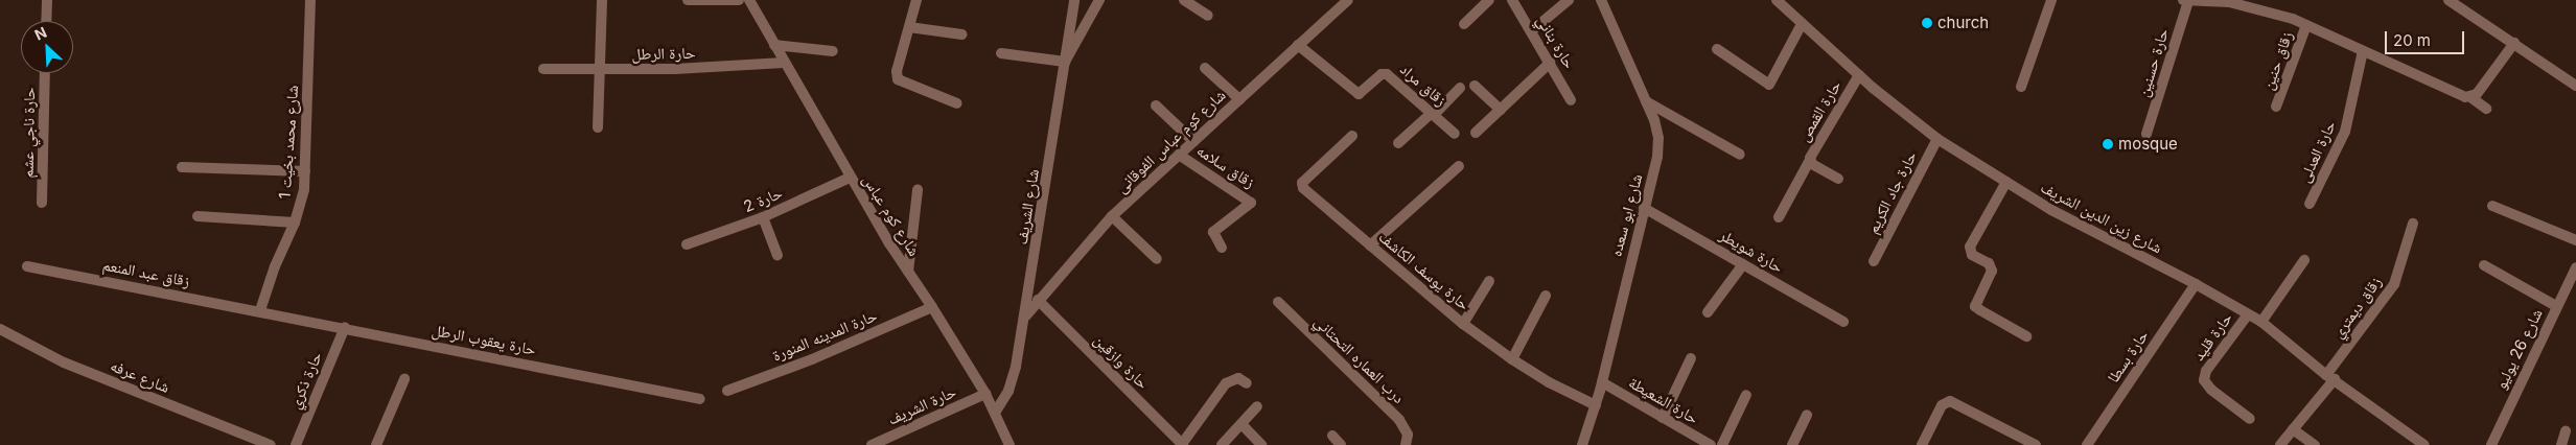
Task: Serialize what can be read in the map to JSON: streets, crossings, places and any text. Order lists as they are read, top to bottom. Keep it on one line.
{"streets":{"street":["حارة بناني","حارة الرطل","زقاق حنين","حارة حسنين","زقاق مراد","حارة القمص","حارة ناجي عشم","شارع كوم عباس الفوقانى","شارع محمد بخيت 1","حارة العدلى","زقاق سلامه","حارة جاد الكريم","حارة 2","شارع الشريف","شارع كوم عباس","شارع ابو سعده","شارع زين الدين الشريف","حارة شويطر","حارة يوسف الكاشف","زقاق عبد المنعم","زقاق ديمتري","حارة المدينه المنورة","حارة قليد","حارة يعقوب الرطل","شارع 26 يوليو","حارة بسطا","درب العماره التحتاني","حارة وازقين","شارع عرفه","حارة ذكري","حارة الشعيطة","حارة الشريف"]},"crossings":[["حارة الرطل","شارع كوم عباس"],["زقاق مراد","شارع كوم عباس الفوقانى"],["حارة القمص","شارع زين الدين الشريف"],["شارع كوم عباس الفوقانى","زقاق سلامه"],["شارع كوم عباس الفوقانى","شارع الشريف"],["شارع كوم عباس الفوقانى","حارة وازقين"],["شارع محمد بخيت 1","زقاق عبد المنعم"],["شارع محمد بخيت 1","حارة يعقوب الرطل"],["حارة جاد الكريم","شارع زين الدين الشريف"],["حارة 2","شارع كوم عباس"],["شارع الشريف","شارع كوم عباس"],["شارع كوم عباس","حارة المدينه المنورة"],["شارع كوم عباس","حارة الشريف"],["شارع ابو سعده","حارة شويطر"],["شارع ابو سعده","حارة يوسف الكاشف"],["شارع ابو سعده","حارة الشعيطة"],["شارع زين الدين الشريف","زقاق ديمتري"],["شارع زين الدين الشريف","حارة قليد"],["شارع زين الدين الشريف","حارة بسطا"],["زقاق عبد المنعم","حارة يعقوب الرطل"],["حارة يعقوب الرطل","حارة ذكري"]],"places":["church","mosque"],"scale_bar":"20 m","north":"top left"}
